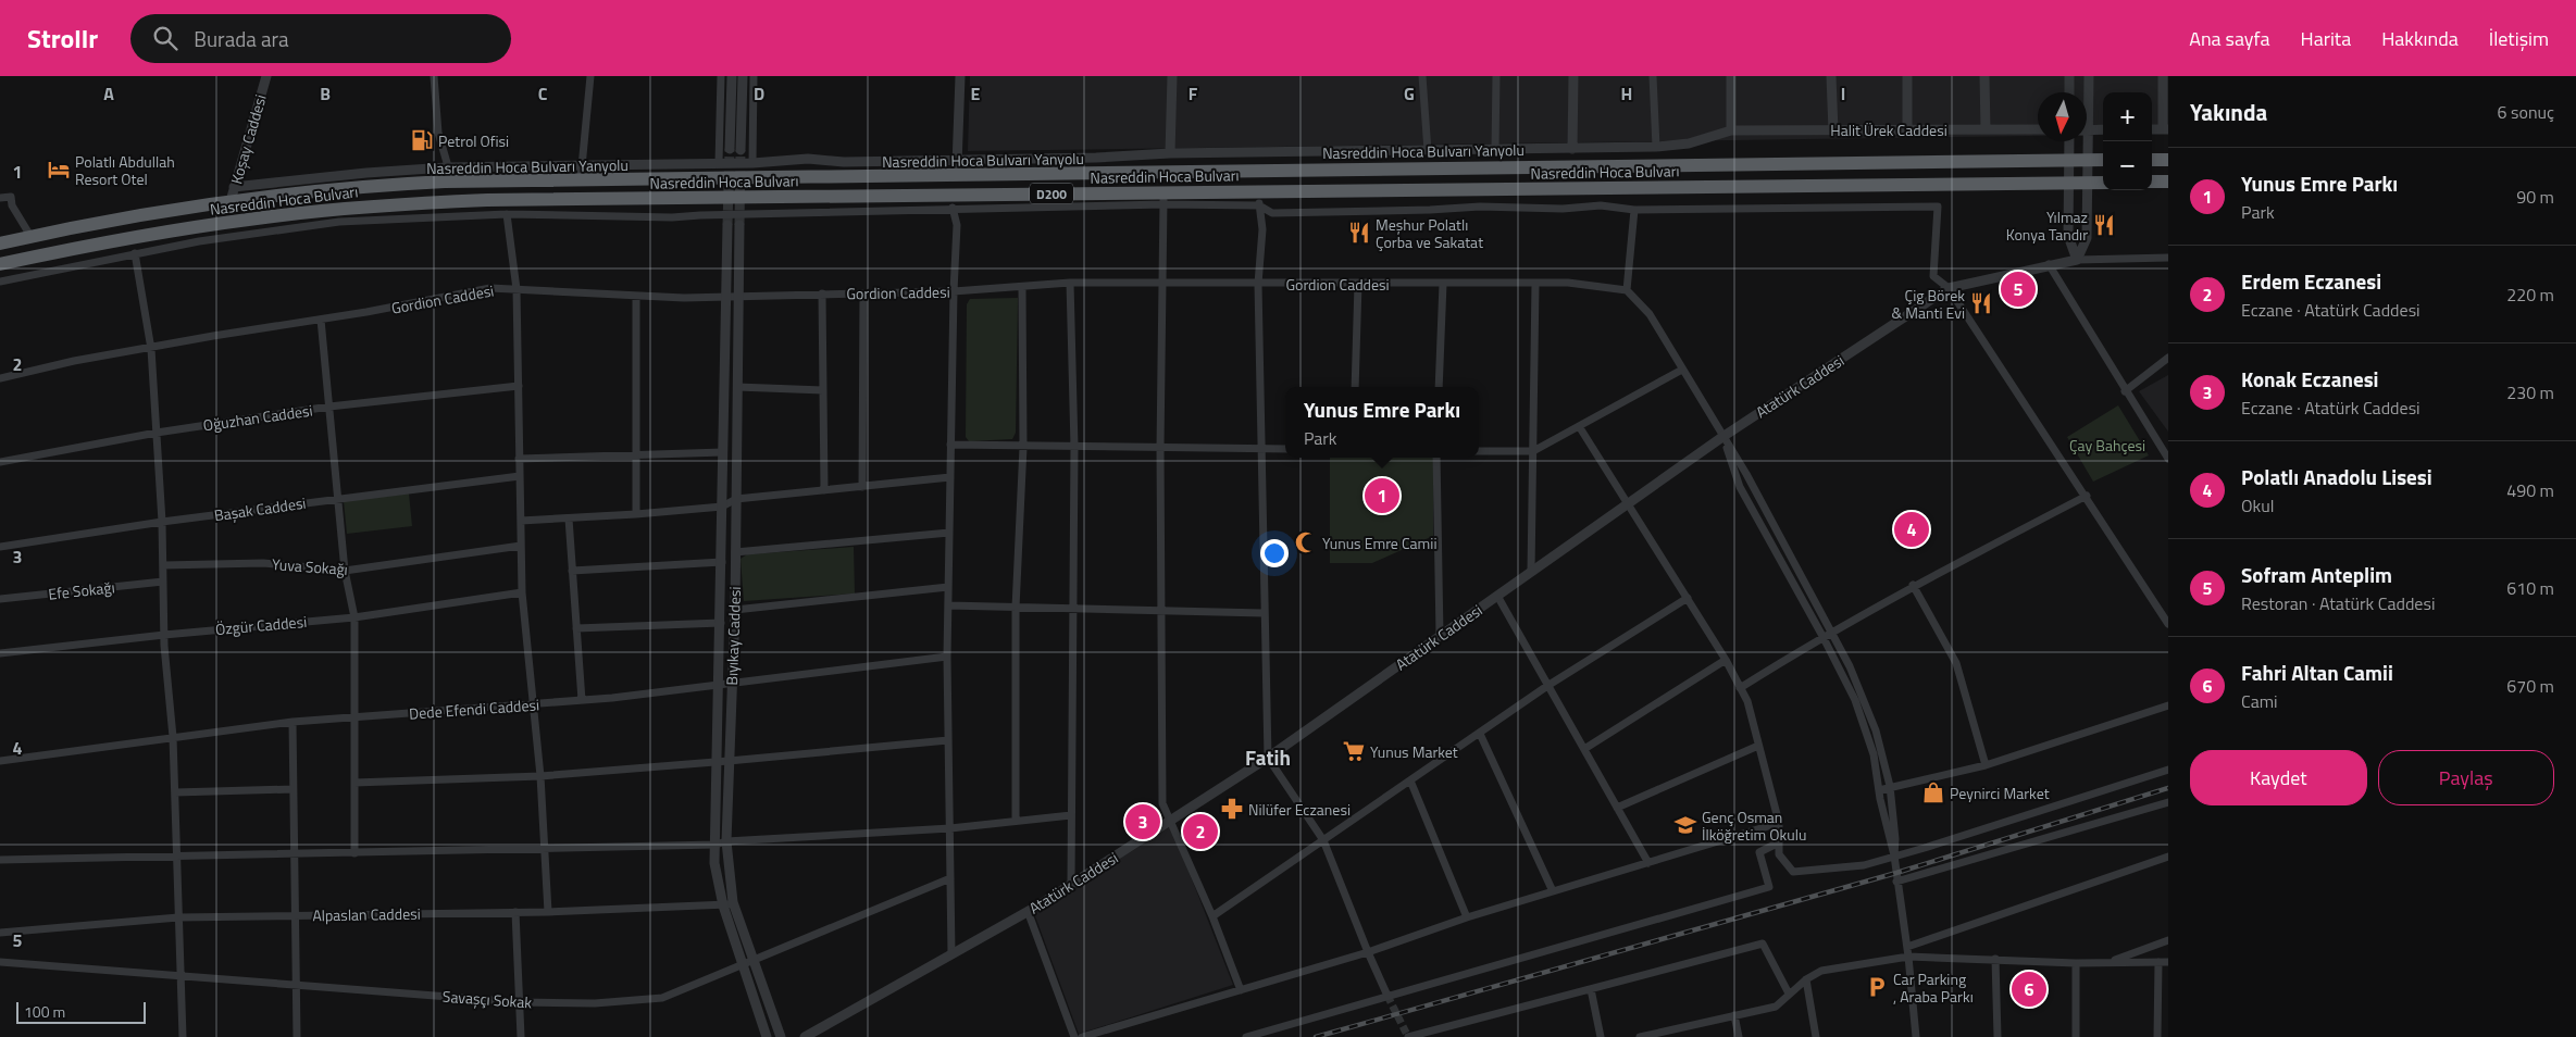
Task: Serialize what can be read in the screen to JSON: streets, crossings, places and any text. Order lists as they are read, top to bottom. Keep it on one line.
{"streets":{"highway":["Nasreddin Hoca Bulvarı","D200"],"street":["Halit Ürek Caddesi","Koşay Caddesi","Nasreddin Hoca Bulvarı Yanyolu","Gordion Caddesi","Atatürk Caddesi","Oğuzhan Caddesi","Başak Caddesi","Yuva Sokağı","Efe Sokağı","Özgür Caddesi","Bıyıkay Caddesi","Dede Efendi Caddesi","Alpaslan Caddesi","Savaşçı Sokak"]},"crossings":[["Halit Ürek Caddesi","Nasreddin Hoca Bulvarı Yanyolu"],["Koşay Caddesi","Nasreddin Hoca Bulvarı Yanyolu"],["Koşay Caddesi","Nasreddin Hoca Bulvarı"],["Nasreddin Hoca Bulvarı Yanyolu","Nasreddin Hoca Bulvarı"],["Gordion Caddesi","Bıyıkay Caddesi"],["Bıyıkay Caddesi","Dede Efendi Caddesi"],["Bıyıkay Caddesi","Alpaslan Caddesi"],["Bıyıkay Caddesi","Savaşçı Sokak"]],"districts":["Fatih"],"parks":["Çay Bahçesi"],"places":{"fuel station":["Petrol Ofisi"],"hotel":["Polatlı Abdullah Resort Otel"],"restaurant":["Yılmaz Konya Tandır","Meşhur Polatlı Çorba ve Sakatat","Çig Börek & Manti Evi"],"mosque":["Yunus Emre Camii"],"supermarket":["Yunus Market"],"shop":["Peynirci Market"],"pharmacy":["Nilüfer Eczanesi"],"school or university":["Genç Osman İlköğretim Okulu"],"parking":["Car Parking , Araba Parkı"]},"scale_bar":"100 m","north":"bottom","page":{"header":"Strollr","search":"Burada ara","nav":["Ana sayfa","Harita","Hakkında","İletişim"],"heading":["Yakında","6 sonuç"],"map_buttons":["+","−"],"list":[{"mark":"1","name":"Yunus Emre Parkı","note":"Park","value":"90 m"},{"mark":"2","name":"Erdem Eczanesi","note":"Eczane · Atatürk Caddesi","value":"220 m"},{"mark":"3","name":"Konak Eczanesi","note":"Eczane · Atatürk Caddesi","value":"230 m"},{"mark":"4","name":"Polatlı Anadolu Lisesi","note":"Okul","value":"490 m"},{"mark":"5","name":"Sofram Anteplim","note":"Restoran · Atatürk Caddesi","value":"610 m"},{"mark":"6","name":"Fahri Altan Camii","note":"Cami","value":"670 m"}],"pins":["5","1","4","3","2","6"],"popup":["Yunus Emre Parkı","Park"],"buttons":["Kaydet","Paylaş"],"scale":"100 m"},"grid":{"columns":["A","B","C","D","E","F","G","H","I"],"rows":["1","2","3","4","5"]}}
